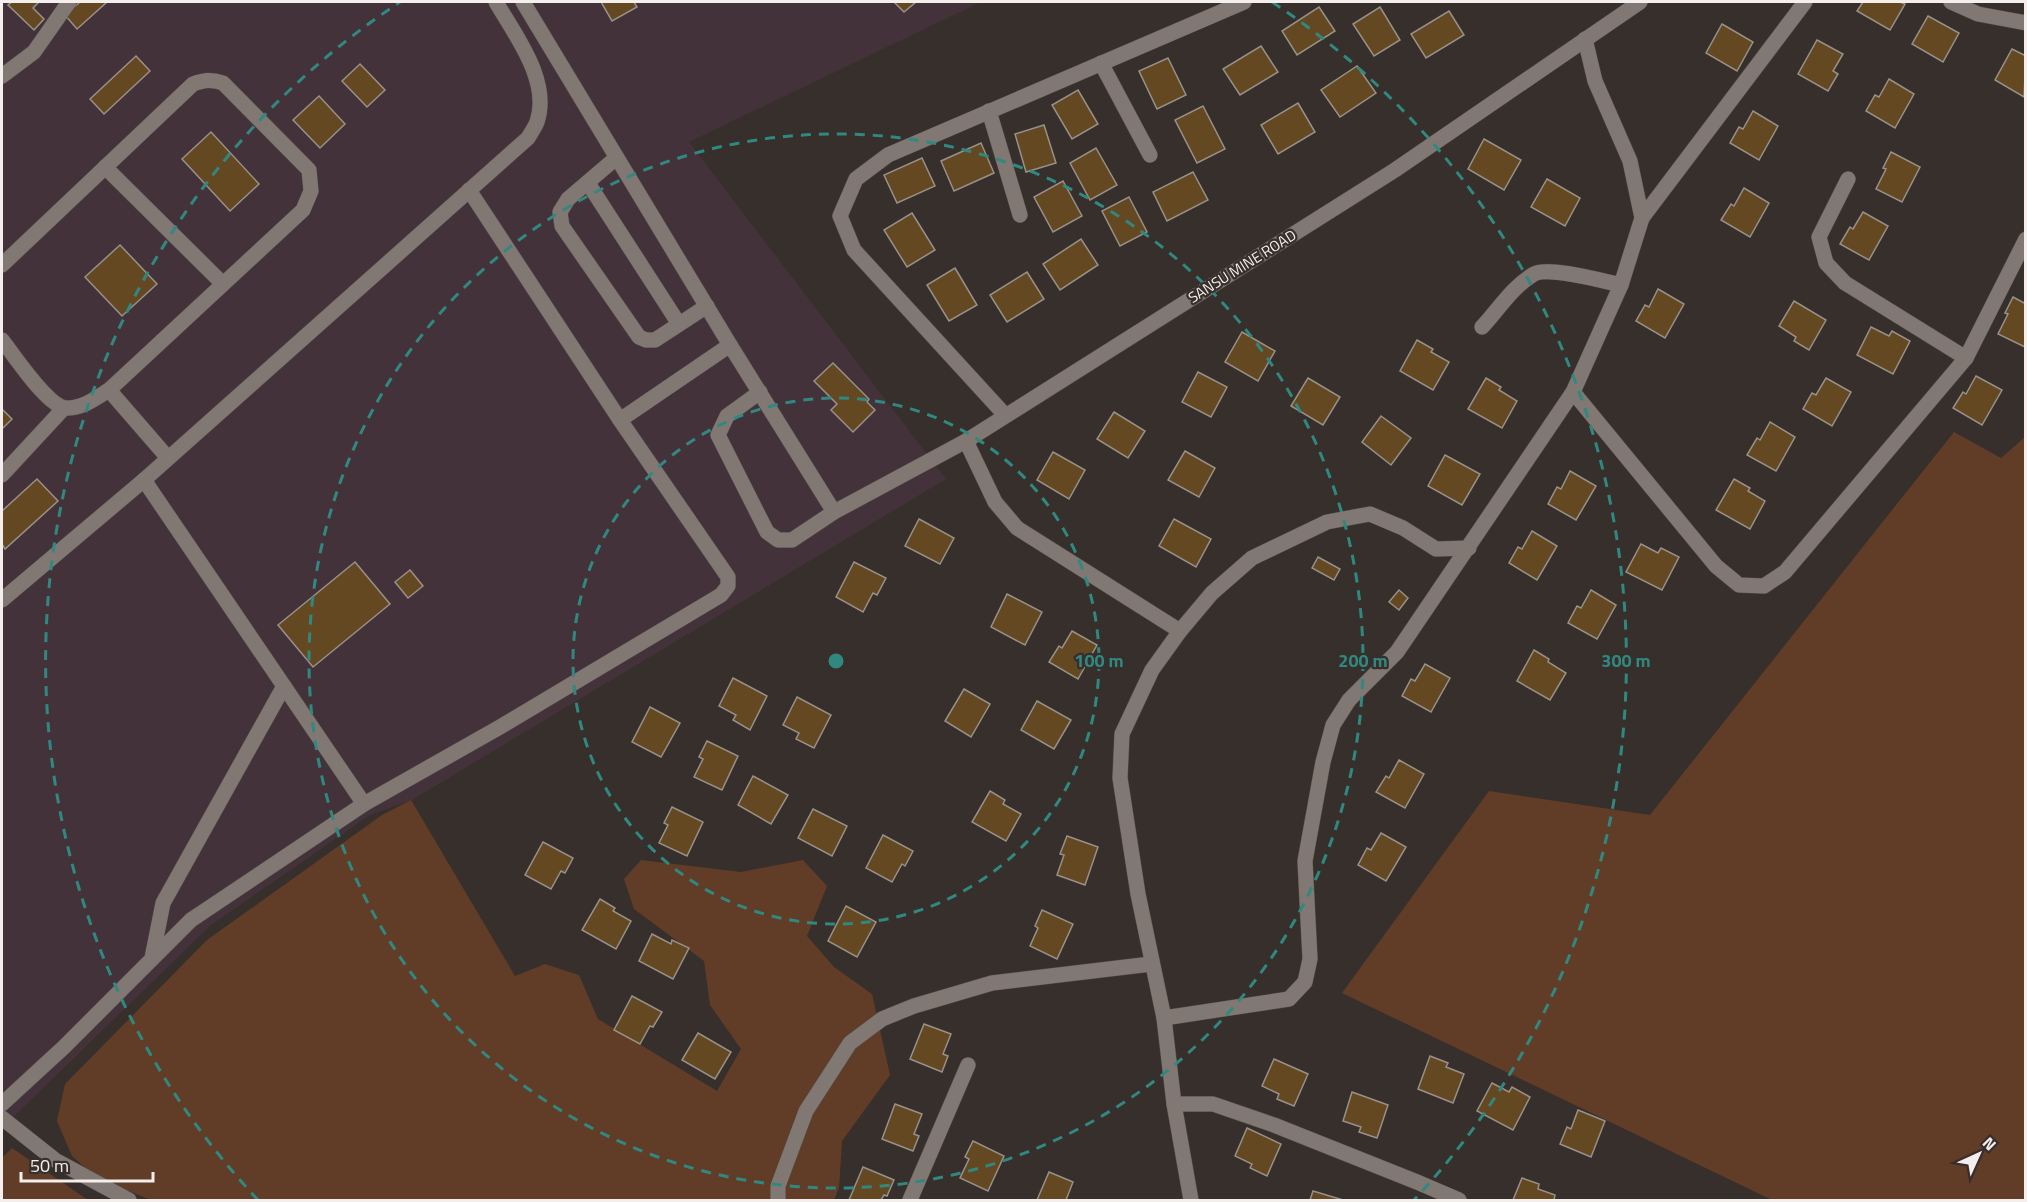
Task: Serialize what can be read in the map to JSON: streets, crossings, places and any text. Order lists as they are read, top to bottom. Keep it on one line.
{"streets":{"street":["SANSU MINE ROAD"]},"scale_bar":"50 m","north":"top right","rings":["100 m","200 m","300 m"]}
